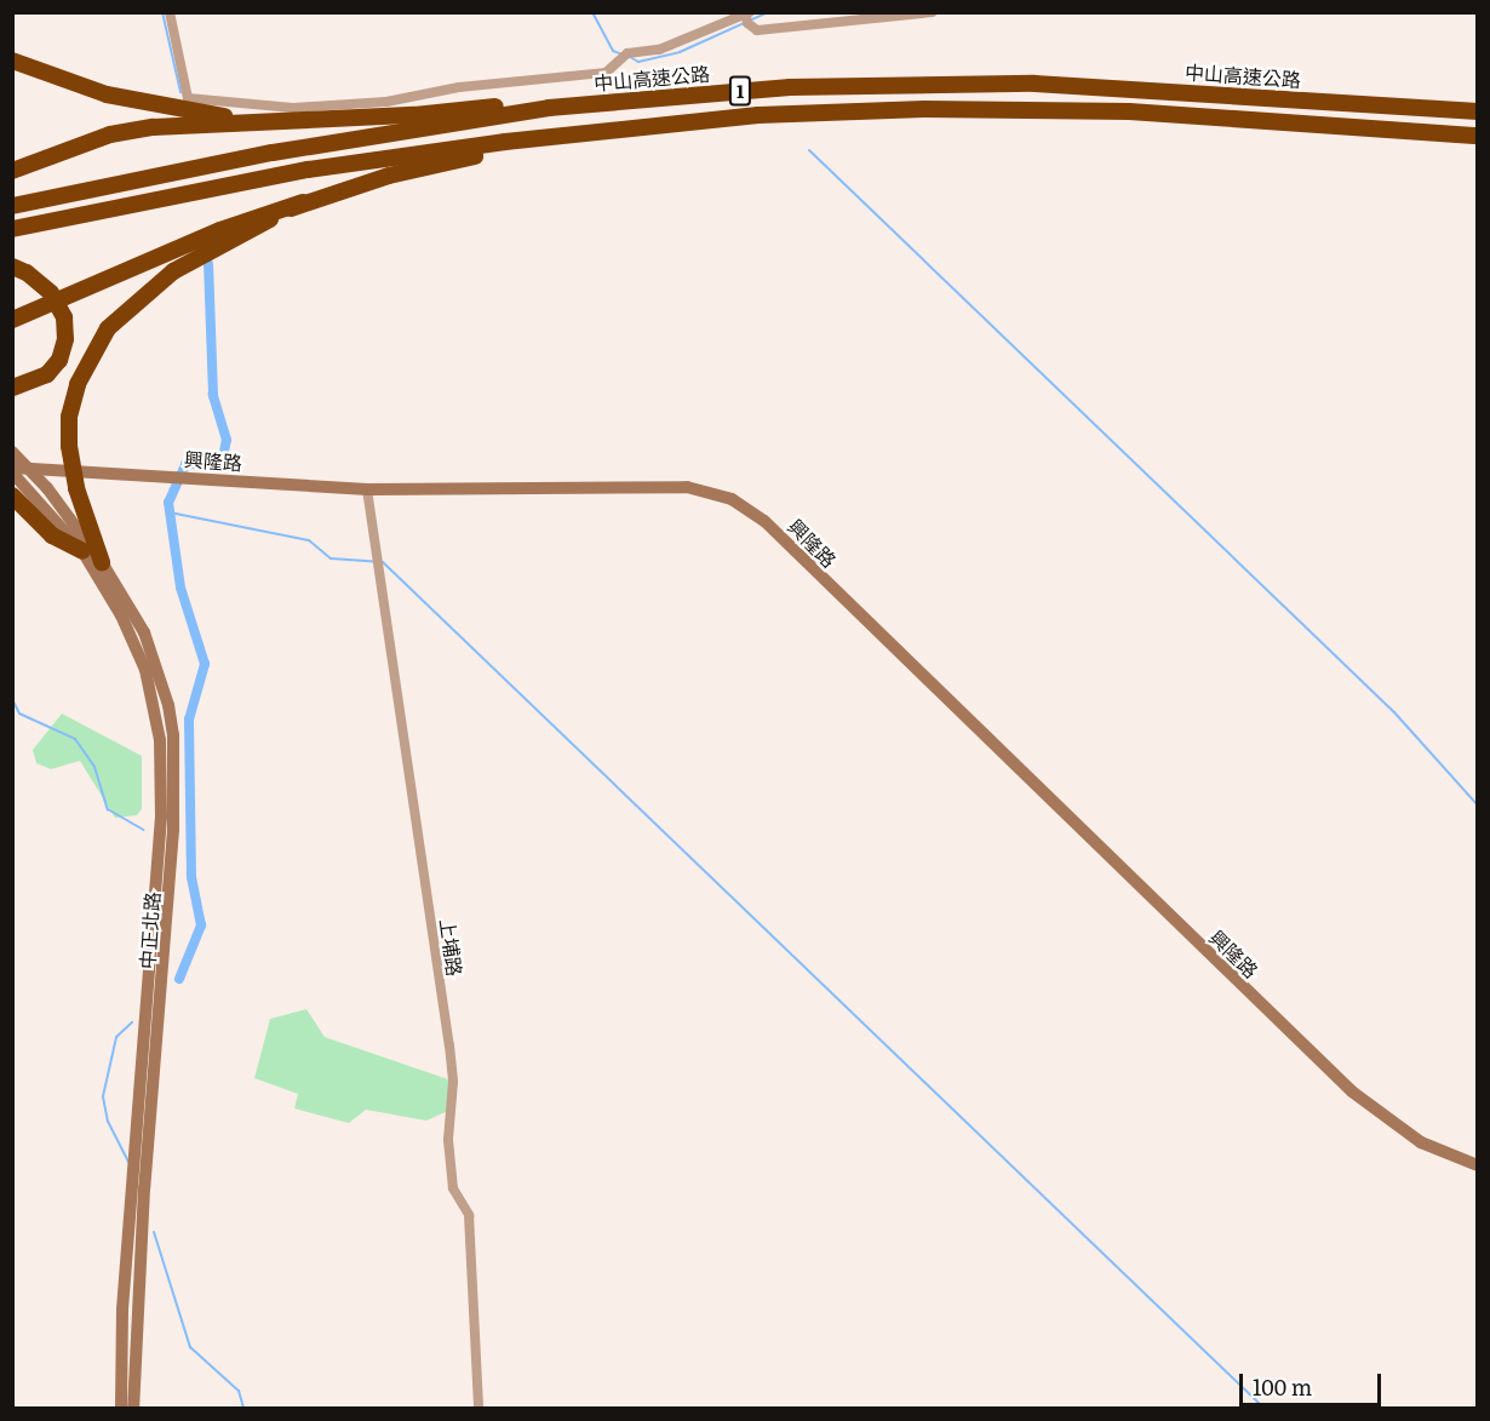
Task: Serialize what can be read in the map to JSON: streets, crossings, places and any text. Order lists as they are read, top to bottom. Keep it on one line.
{"streets":{"highway":["中山高速公路","1"],"main road":["興隆路","中正北路"],"street":["上埔路"]},"crossings":[["興隆路","上埔路"]],"scale_bar":"100 m"}
